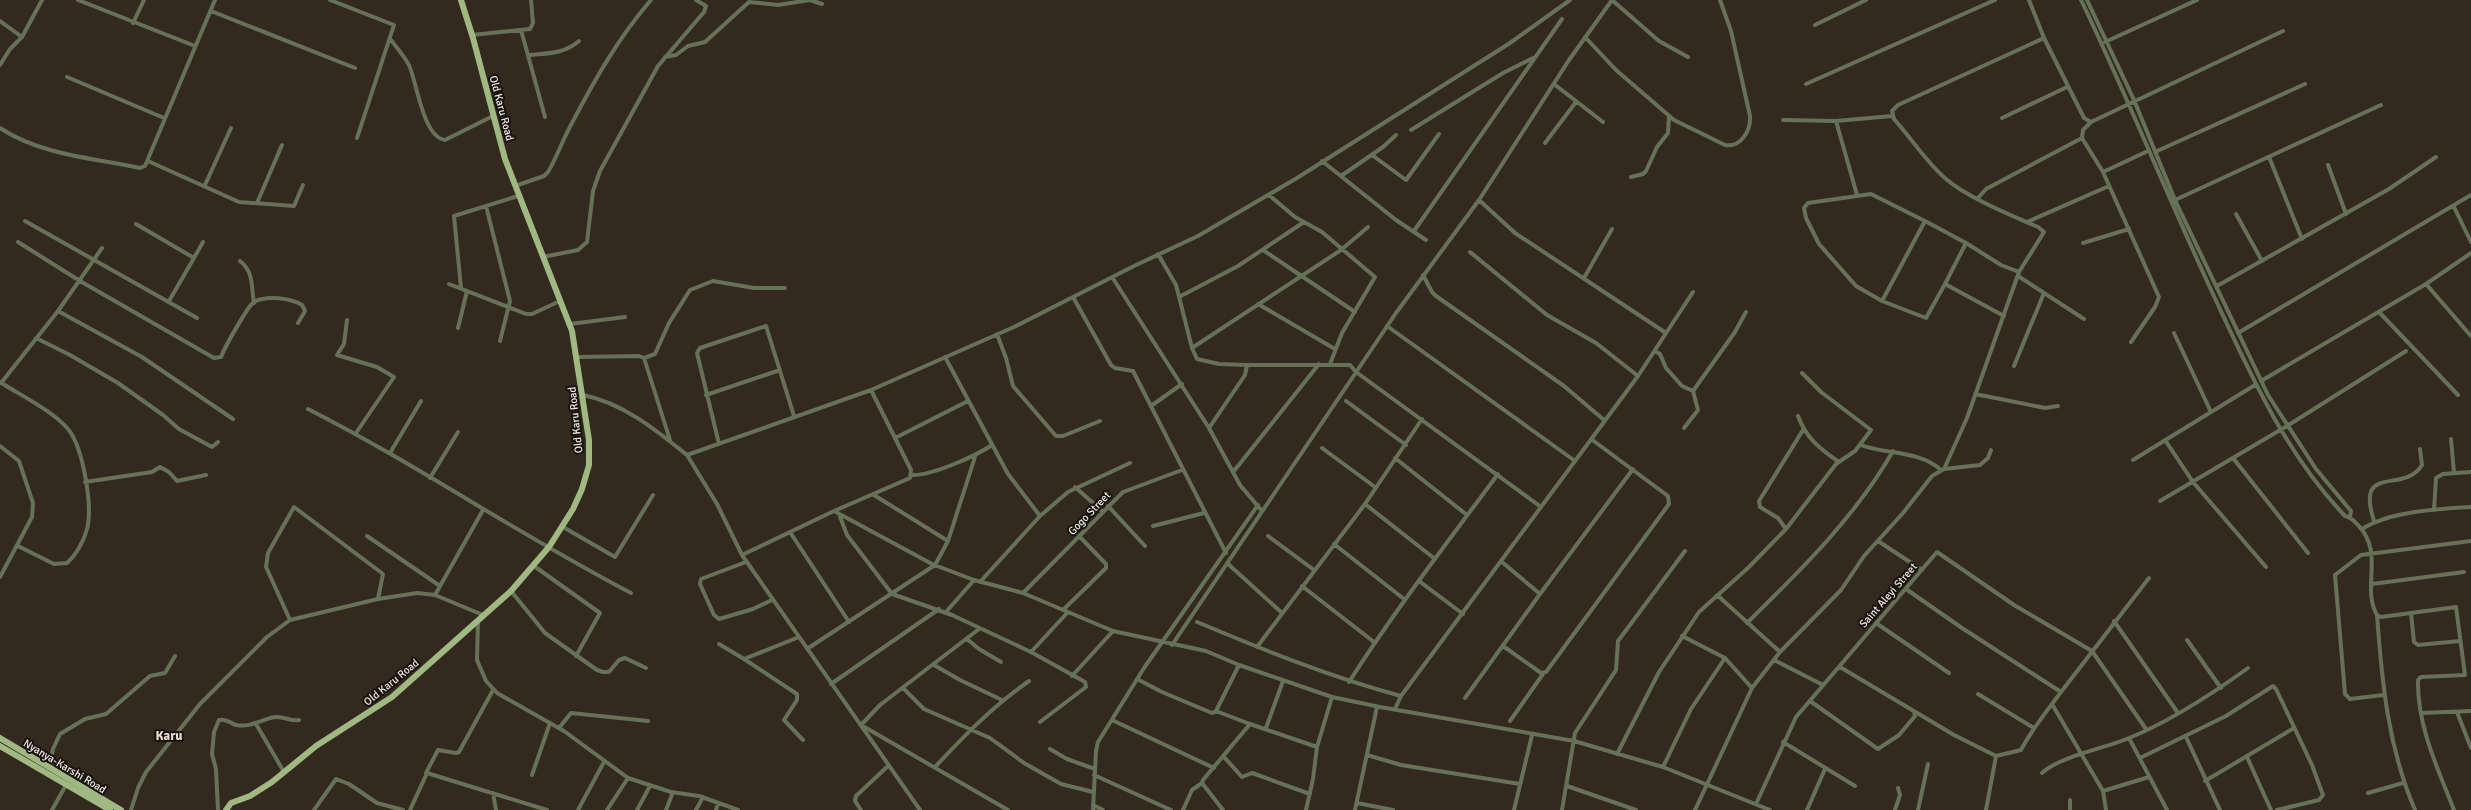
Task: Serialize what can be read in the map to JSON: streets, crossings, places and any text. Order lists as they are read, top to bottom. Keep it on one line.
{"streets":{"main road":["Old Karu Road","Nyanya-Karshi Road"],"street":["Gogo Street","Saint Aleyi Street"]},"districts":["Karu"]}
